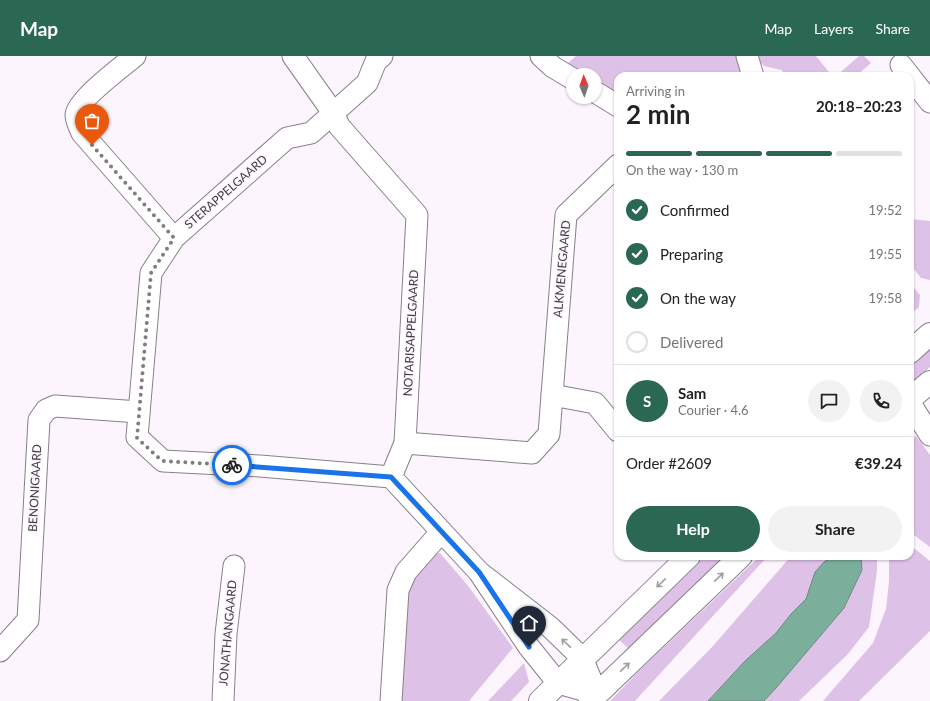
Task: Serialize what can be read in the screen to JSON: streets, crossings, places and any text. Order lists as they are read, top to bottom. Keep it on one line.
{"streets":{"street":["STERAPPELGAARD","ALKMENEGAARD","NOTARISAPPELGAARD","BENONIGAARD","JONATHANGAARD"]},"crossings":[["STERAPPELGAARD","NOTARISAPPELGAARD"],["STERAPPELGAARD","BENONIGAARD"],["ALKMENEGAARD","NOTARISAPPELGAARD"]],"north":"top","page":{"header":"Map","nav":["Map","Layers","Share"],"heading":["2 min","Arriving in","20:18–20:23"],"panel":["Sam","Courier · 4.6","Order #2609","€39.24"],"bar":"On the way · 130 m","list":[["Confirmed","19:52"],["Preparing","19:55"],["On the way","19:58"],"Delivered"],"round":"S","buttons":["Help","Share"]}}
